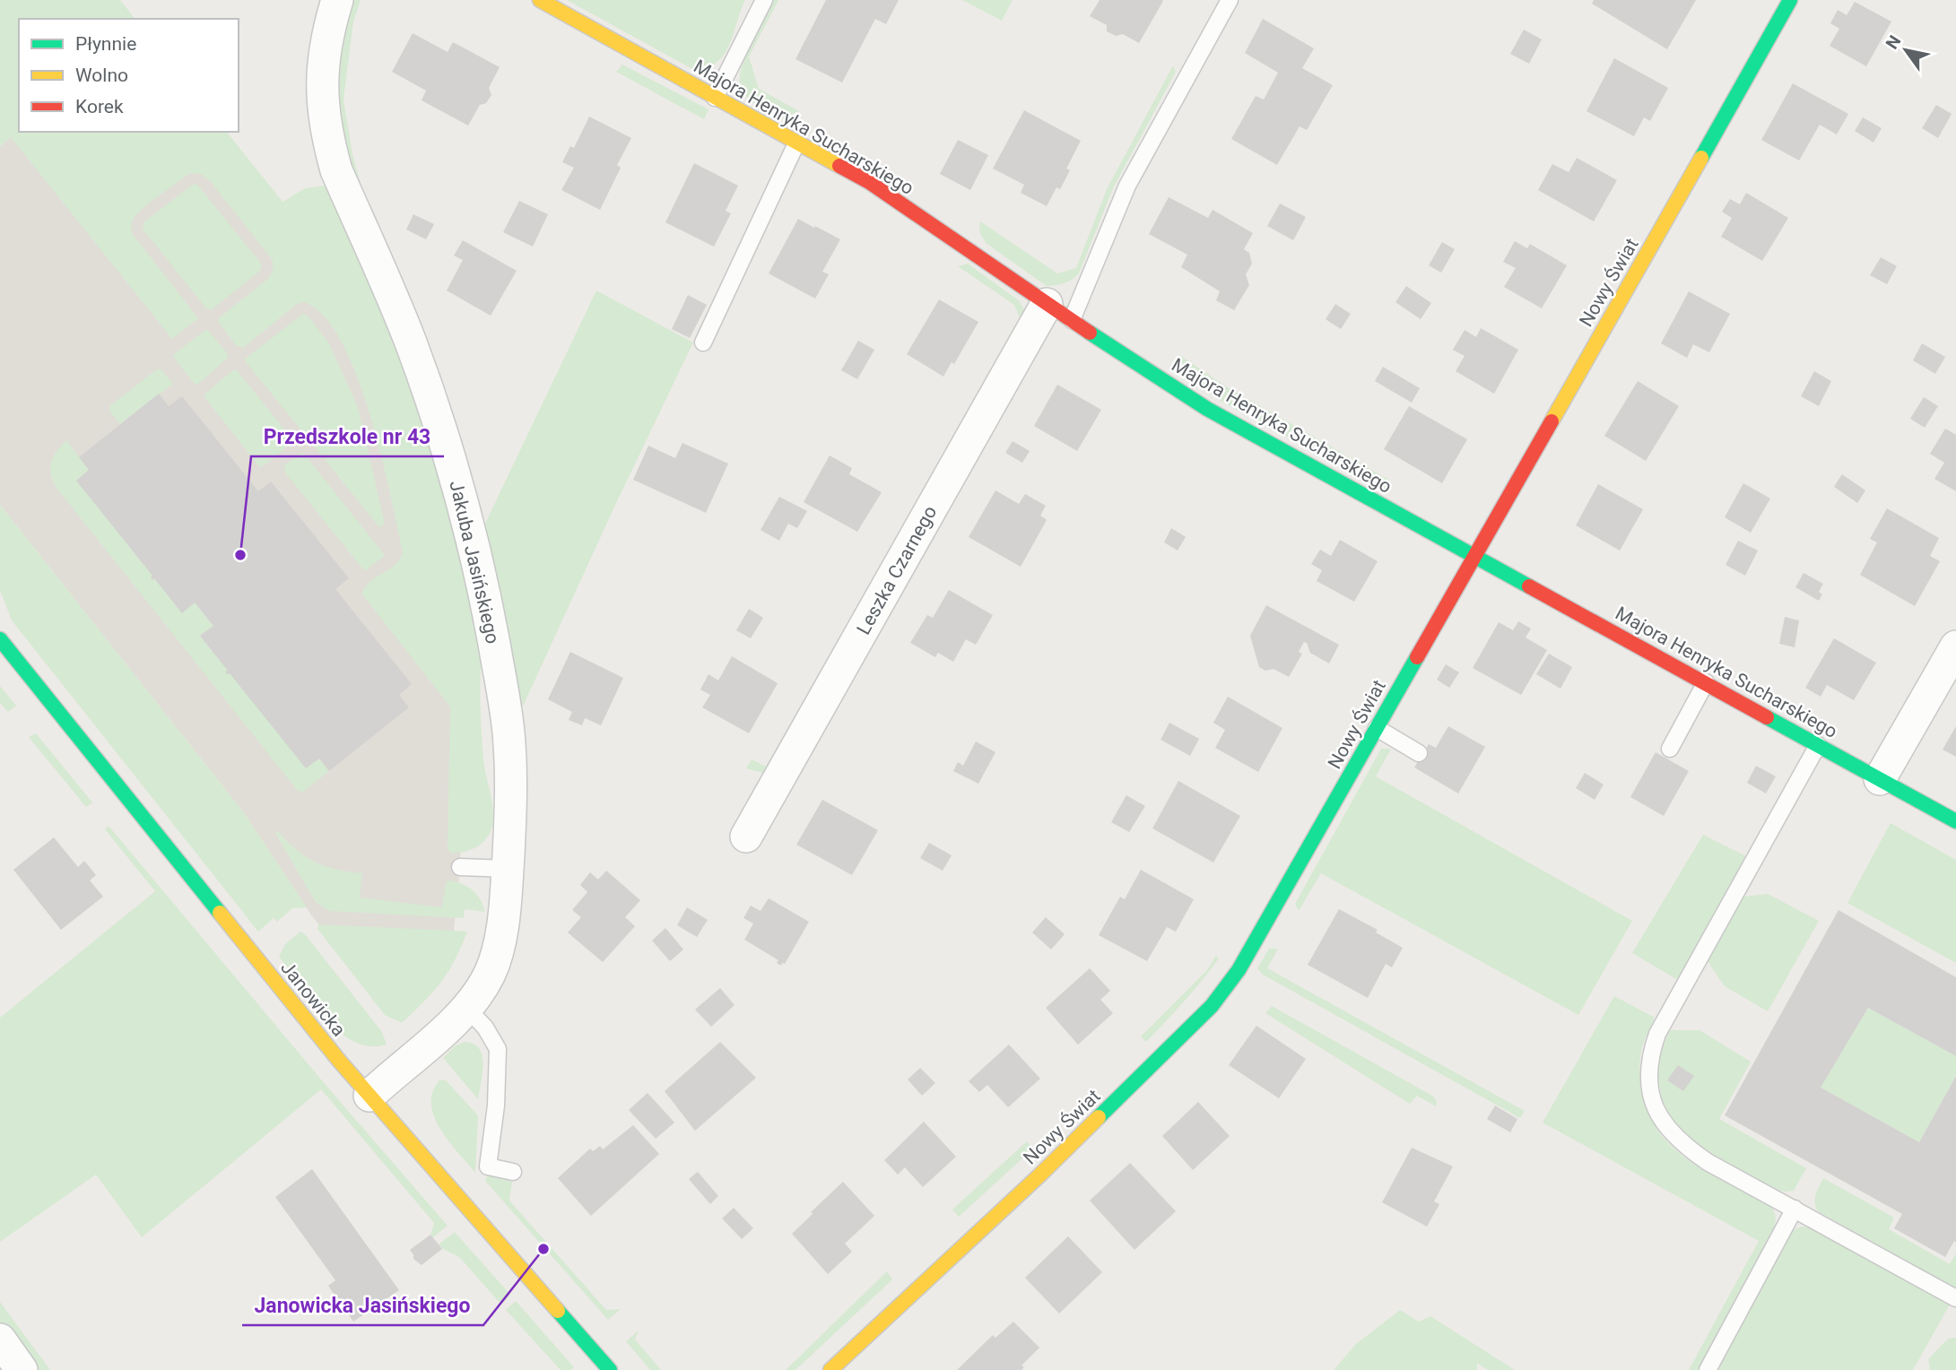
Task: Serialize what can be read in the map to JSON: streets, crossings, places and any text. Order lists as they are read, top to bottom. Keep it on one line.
{"streets":{"street":["Majora Henryka Sucharskiego","Nowy Świat","Jakuba Jasińskiego","Leszka Czarnego","Janowicka"]},"crossings":[["Majora Henryka Sucharskiego","Nowy Świat"],["Majora Henryka Sucharskiego","Leszka Czarnego"],["Jakuba Jasińskiego","Janowicka"]],"places":["Przedszkole nr 43","Janowicka Jasińskiego"],"legend":["Płynnie","Wolno","Korek"],"north":"top left"}
